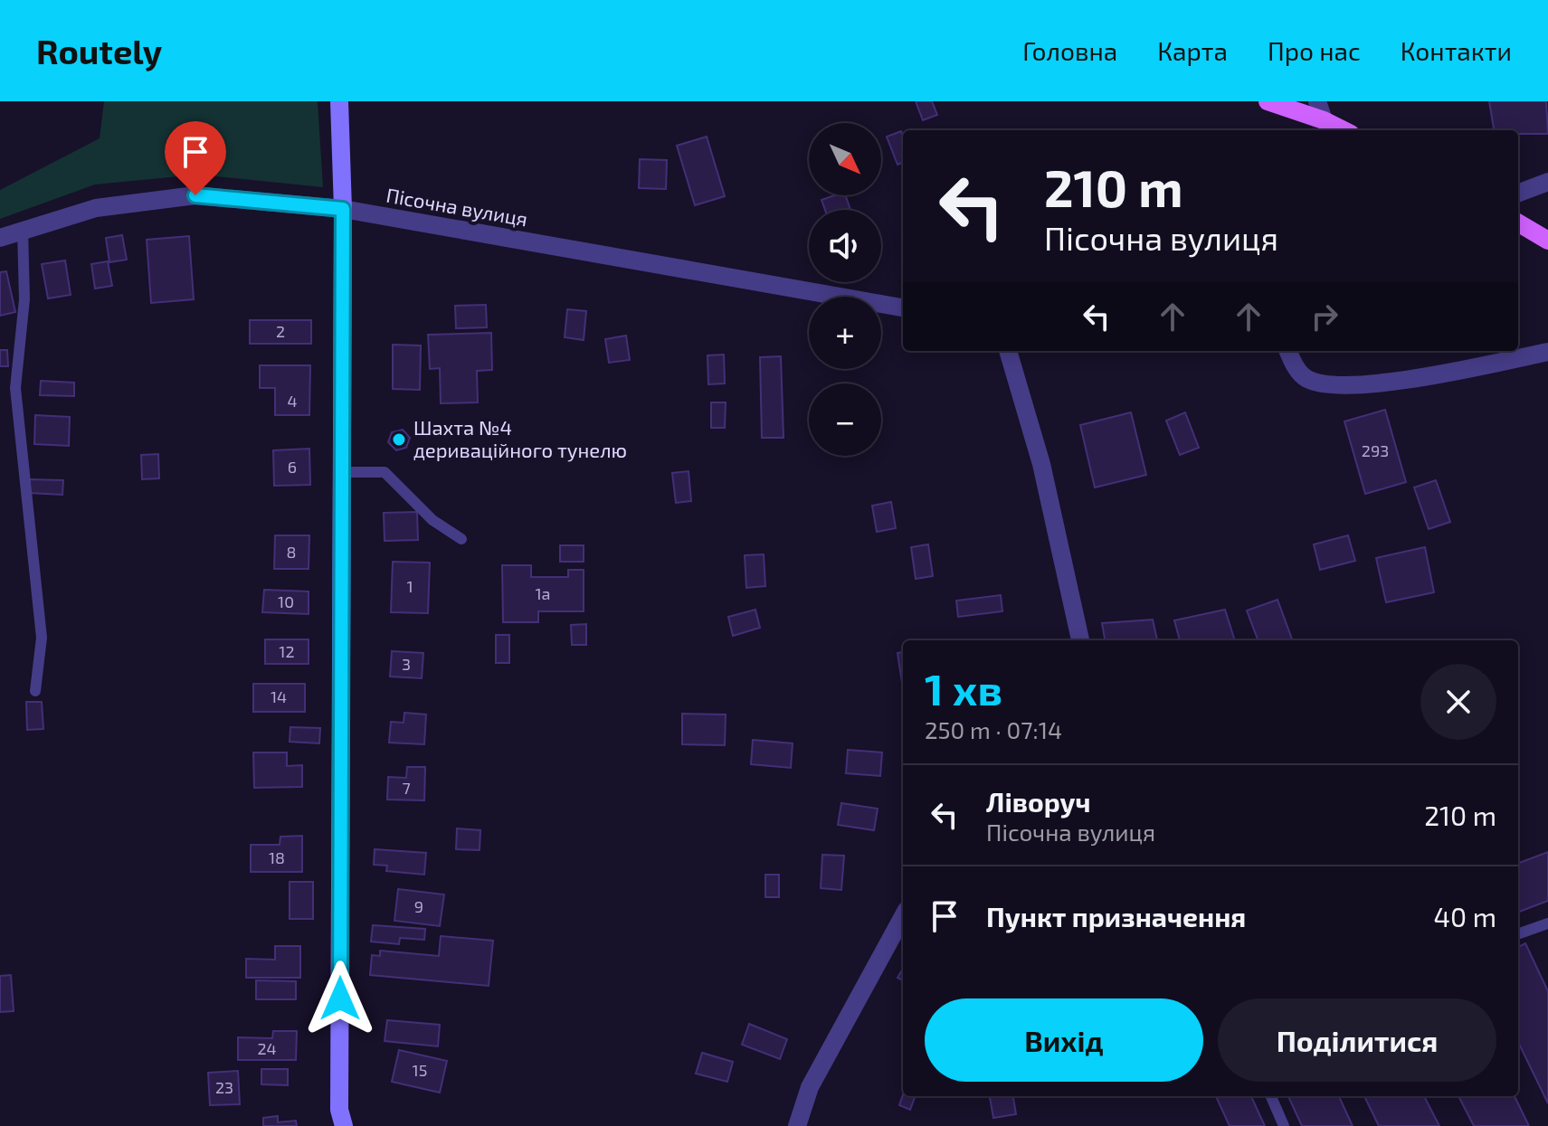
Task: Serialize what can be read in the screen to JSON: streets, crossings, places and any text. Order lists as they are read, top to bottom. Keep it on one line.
{"streets":{"street":["Пісочна вулиця"]},"places":["Шахта №4 дериваційного тунелю"],"house_numbers":["2","4","293","6","8","1","1а","10","12","3","14","7","18","9","24","15","23"],"north":"bottom right","page":{"header":"Routely","nav":["Головна","Карта","Про нас","Контакти"],"map_buttons":["+","−"],"turn":["210 m","Пісочна вулиця"],"heading":["1 хв","250 m · 07:14"],"list":[{"name":"Ліворуч","note":"Пісочна вулиця","value":"210 m"},{"name":"Пункт призначення","value":"40 m"}],"buttons":["Вихід","Поділитися"]}}
